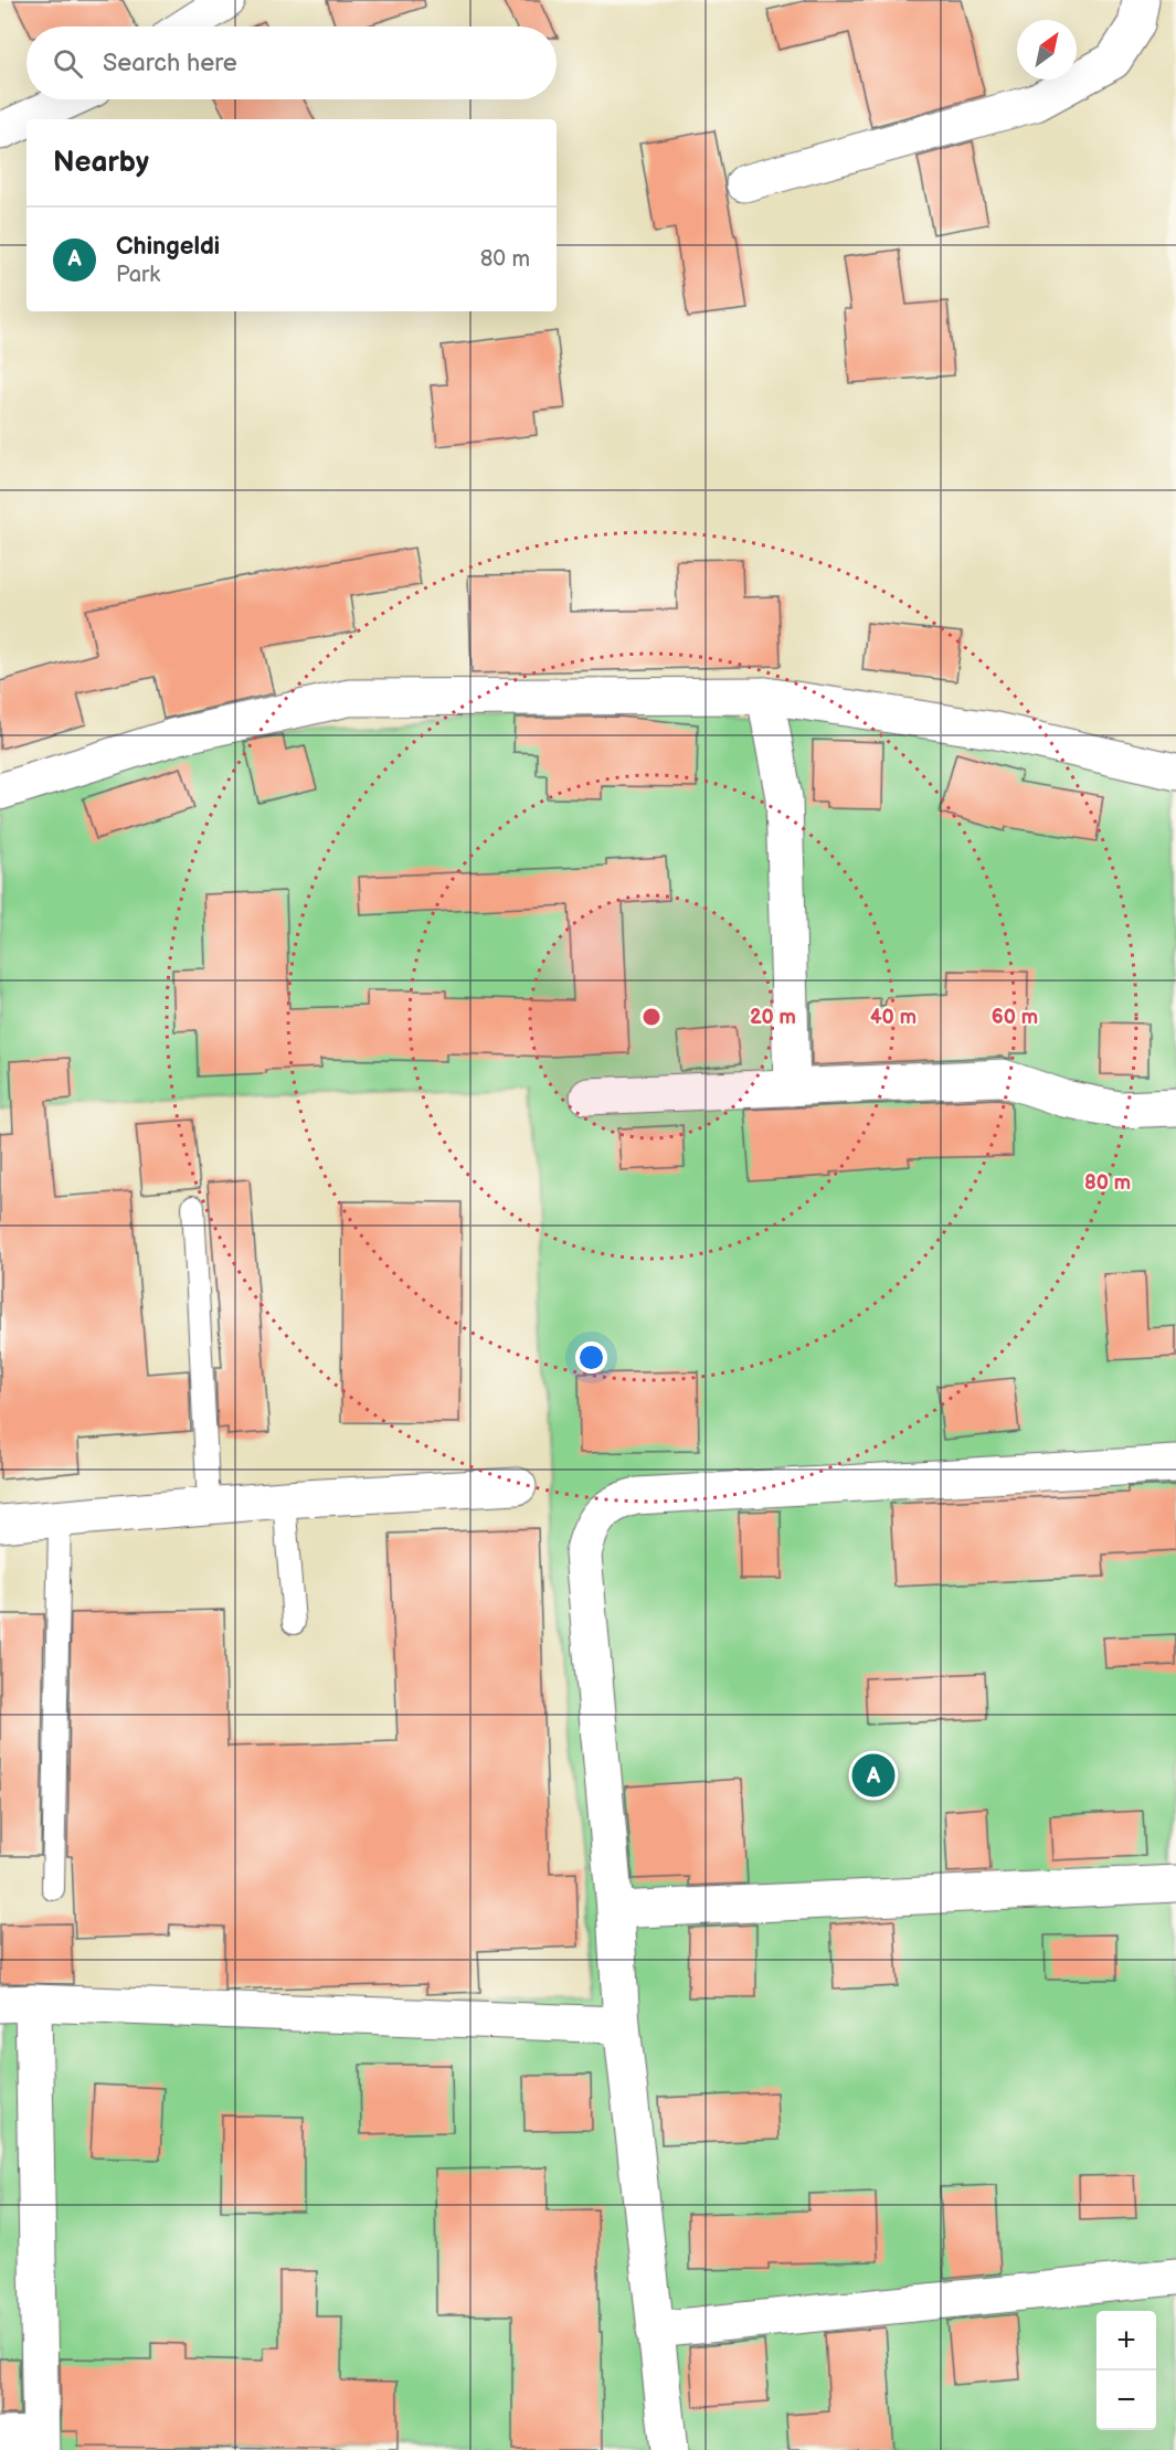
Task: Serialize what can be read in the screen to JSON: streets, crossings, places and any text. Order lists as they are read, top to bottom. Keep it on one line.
{"north":"top right","page":{"search":"Search here","heading":"Nearby","list":[{"mark":"A","name":"Chingeldi","note":"Park","value":"80 m"}],"pins":"A","map_buttons":["+","−"]},"rings":["20 m","40 m","60 m","80 m"]}
